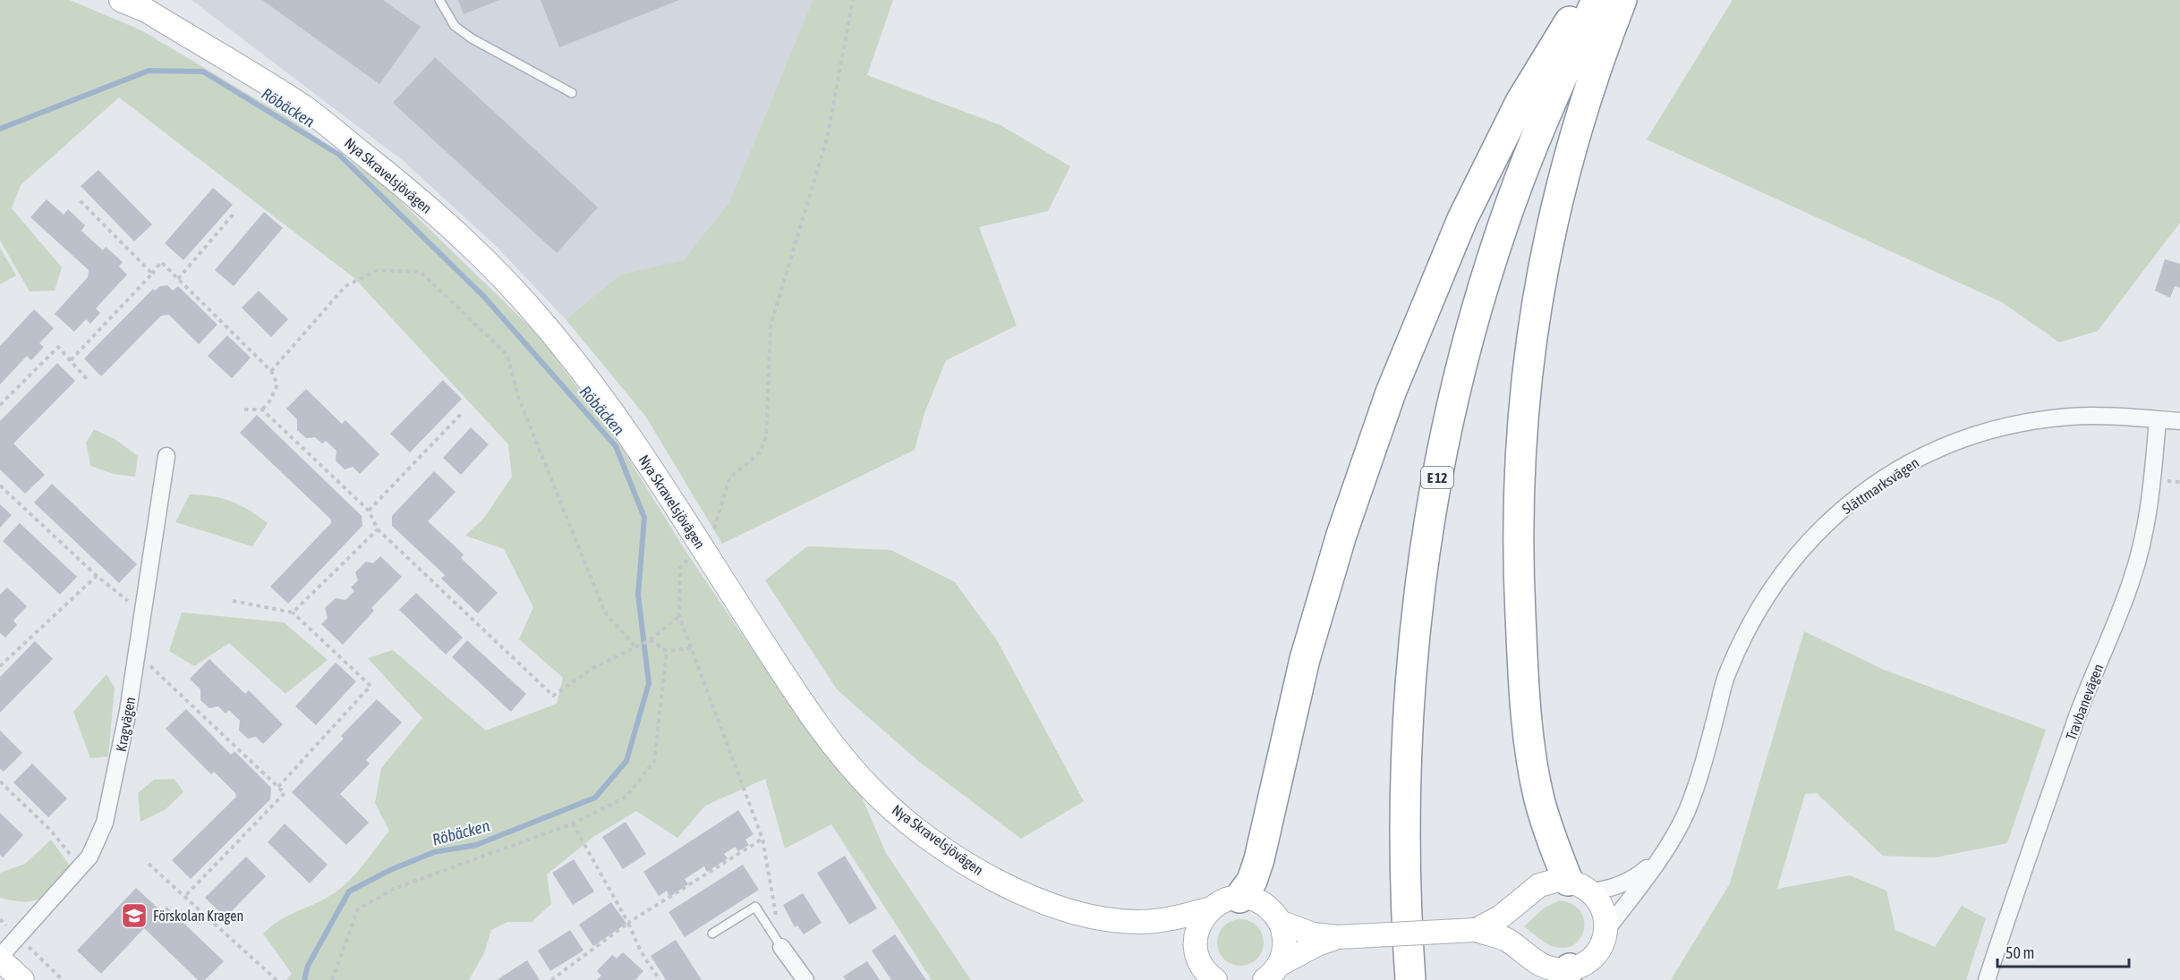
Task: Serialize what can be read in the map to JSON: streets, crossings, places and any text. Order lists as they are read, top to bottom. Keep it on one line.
{"streets":{"highway":["E 12"],"main road":["Nya Skravelsjövägen"],"street":["Slättmarksvägen","Travbanevägen","Kragvägen"]},"crossings":[["Slättmarksvägen","Travbanevägen"]],"water":["Röbäcken"],"places":{"school or university":["Förskolan Kragen"]},"scale_bar":"50 m"}
